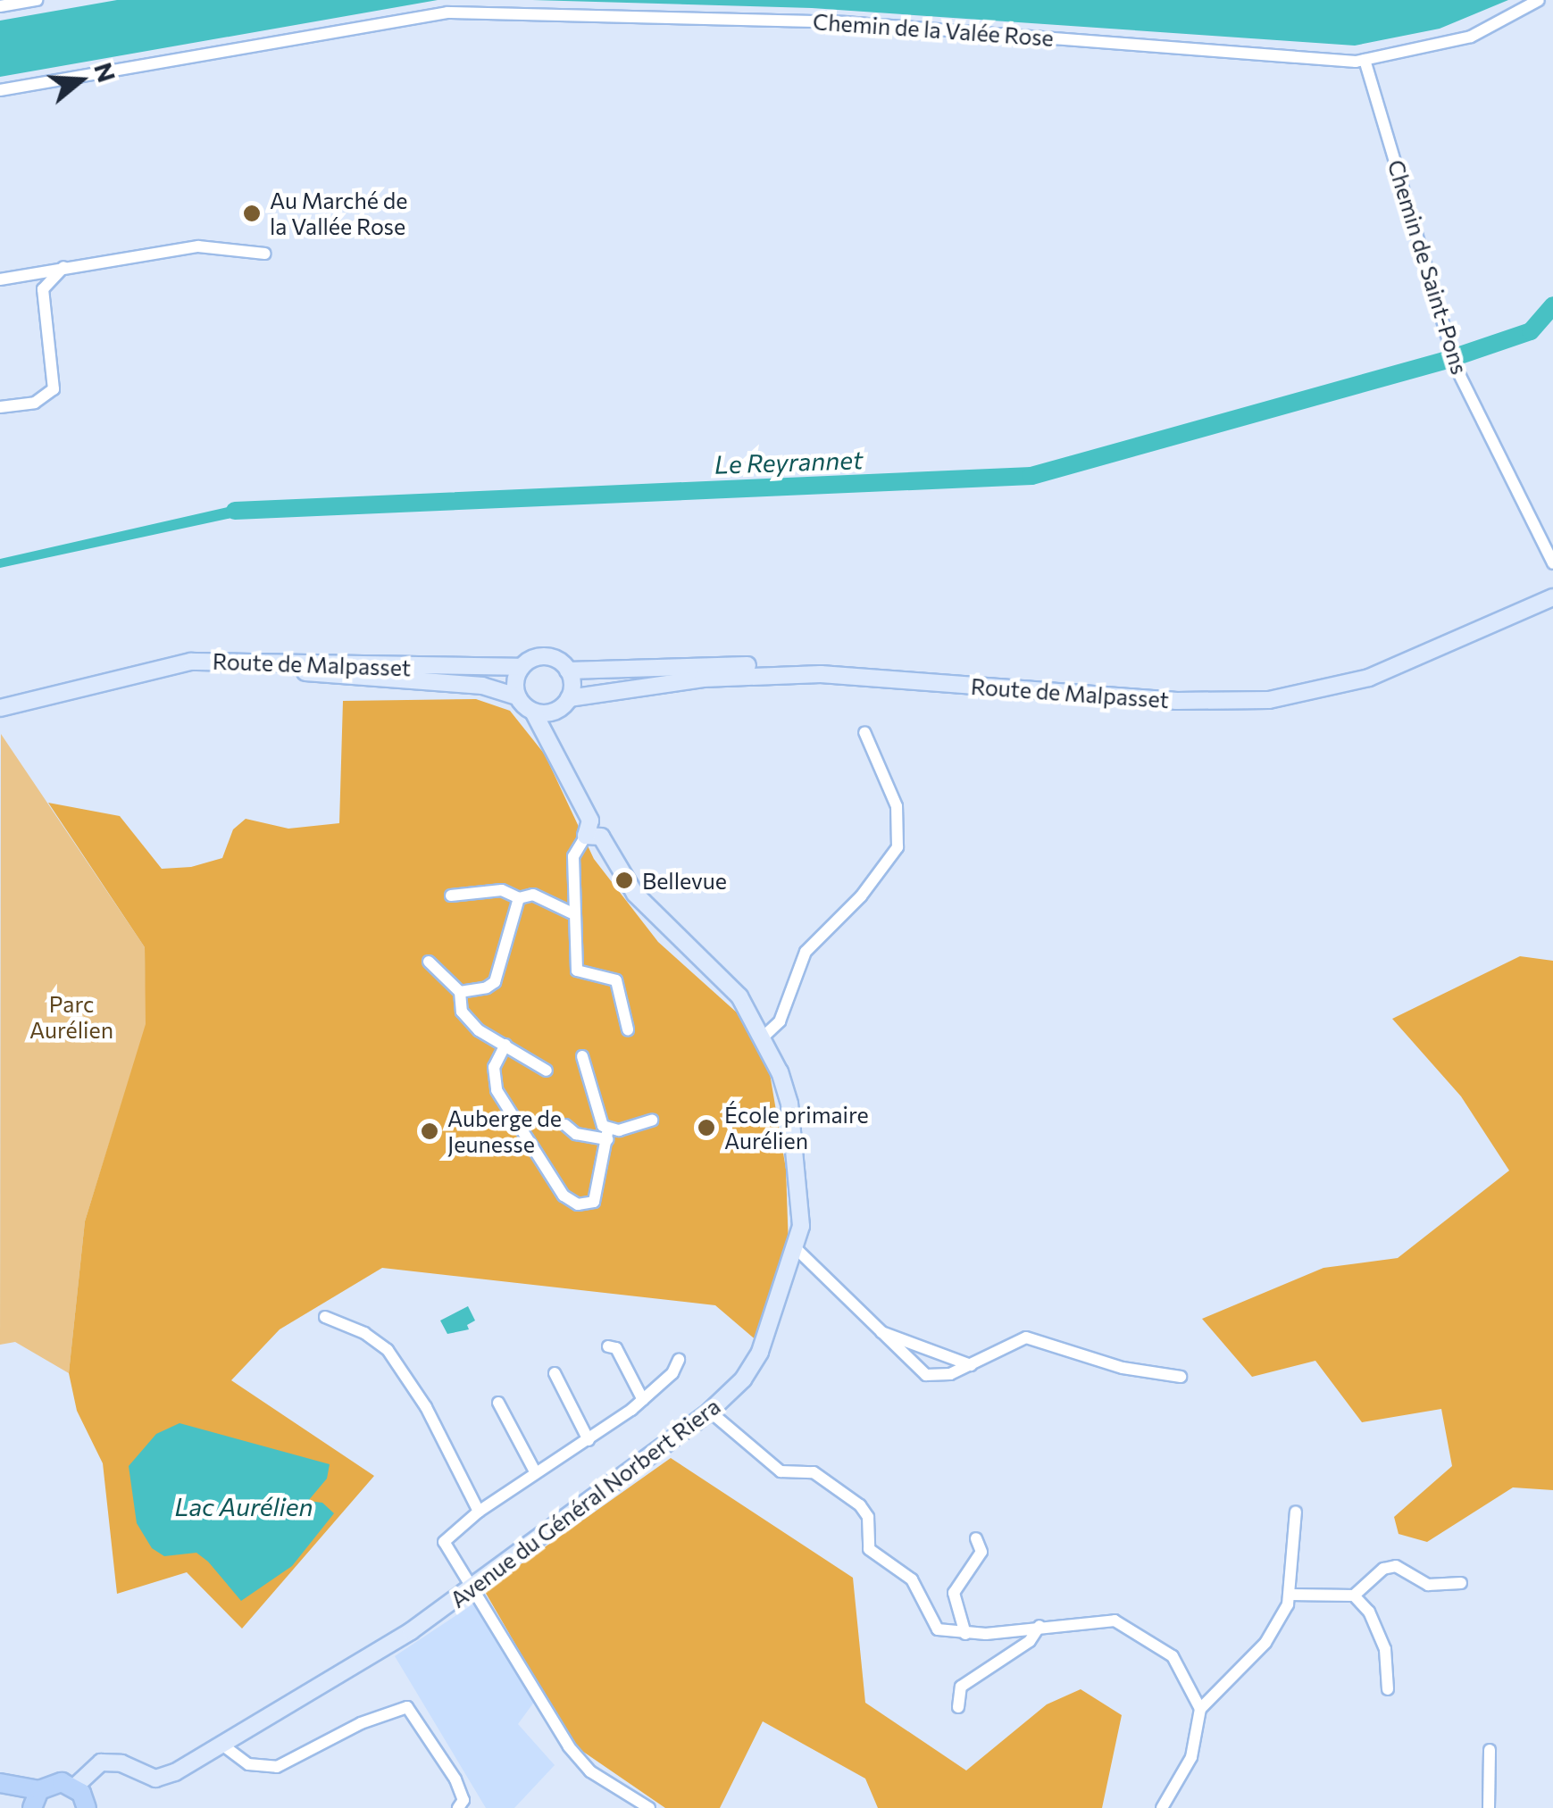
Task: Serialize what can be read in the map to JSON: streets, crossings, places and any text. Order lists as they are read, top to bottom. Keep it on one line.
{"streets":{"main road":["Route de Malpasset","Avenue du Général Norbert Riera"],"street":["Chemin de la Valée Rose","Chemin de Saint-Pons"]},"crossings":[["Chemin de la Valée Rose","Chemin de Saint-Pons"],["Route de Malpasset","Avenue du Général Norbert Riera"]],"water":["Le Reyrannet","Lac Aurélien"],"parks":["Parc Aurélien"],"places":["Au Marché de la Vallée Rose","Bellevue","École primaire Aurélien","Auberge de Jeunesse"],"north":"right"}
